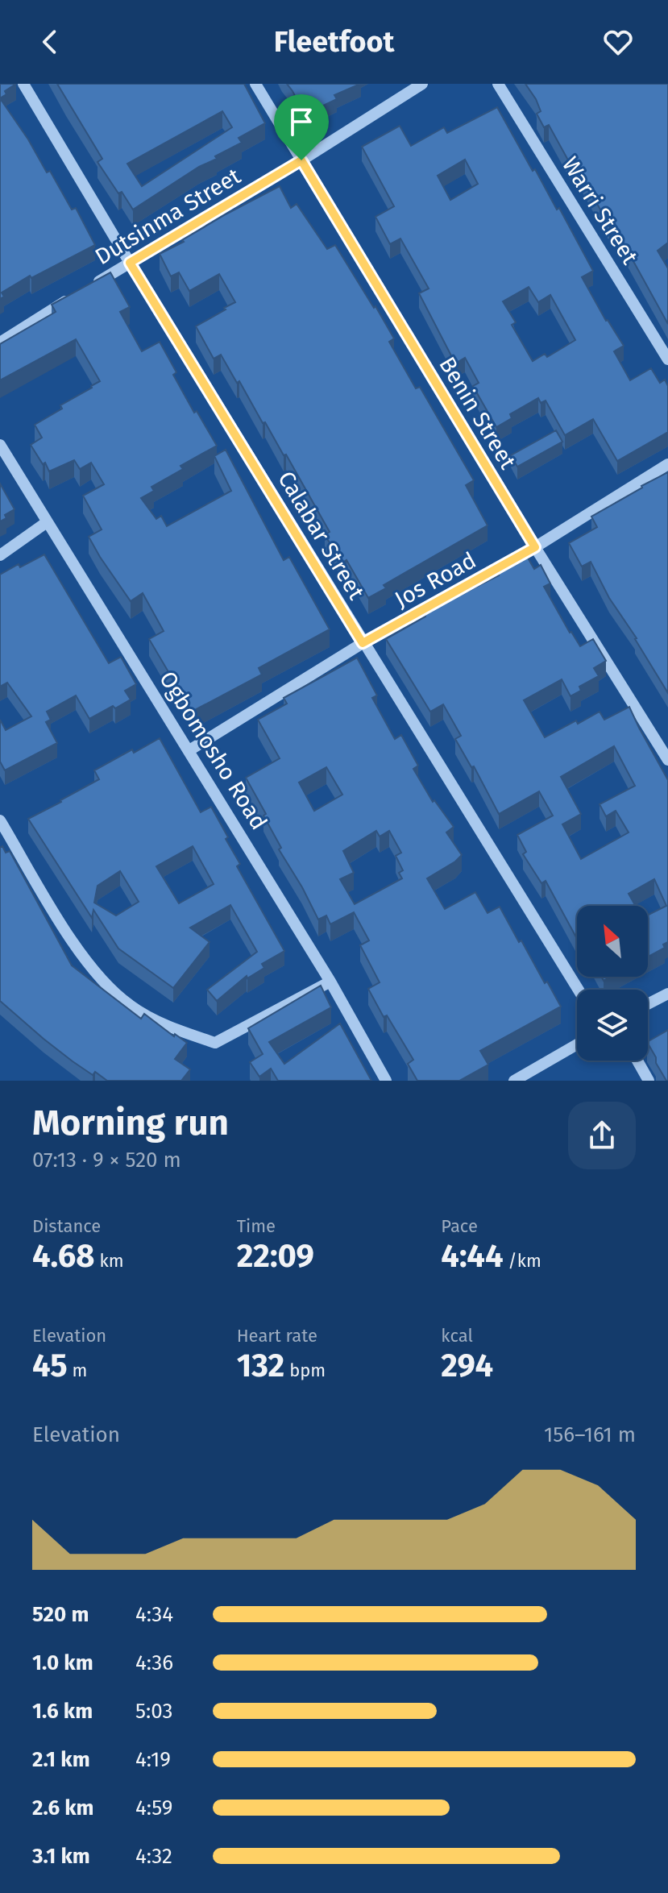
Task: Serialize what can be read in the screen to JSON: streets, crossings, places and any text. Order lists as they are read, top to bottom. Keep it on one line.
{"streets":{"street":["Warri Street","Dutsinma Street","Benin Street","Calabar Street","Jos Road","Ogbomosho Road"]},"crossings":[["Dutsinma Street","Benin Street"],["Dutsinma Street","Calabar Street"],["Benin Street","Jos Road"],["Calabar Street","Jos Road"],["Jos Road","Ogbomosho Road"]],"north":"top left","page":{"header":"Fleetfoot","heading":["Morning run","07:13 · 9 × 520 m"],"stats":[["Distance","4.68 km"],["Time","22:09"],["Pace","4:44 /km"],["Elevation","45 m"],["Heart rate","132 bpm"],["kcal","294"]],"chart":["Elevation","156–161 m"],"list":[{"name":"520 m","note":"4:34"},{"name":"1.0 km","note":"4:36"},{"name":"1.6 km","note":"5:03"},{"name":"2.1 km","note":"4:19"},{"name":"2.6 km","note":"4:59"},{"name":"3.1 km","note":"4:32"}]}}
